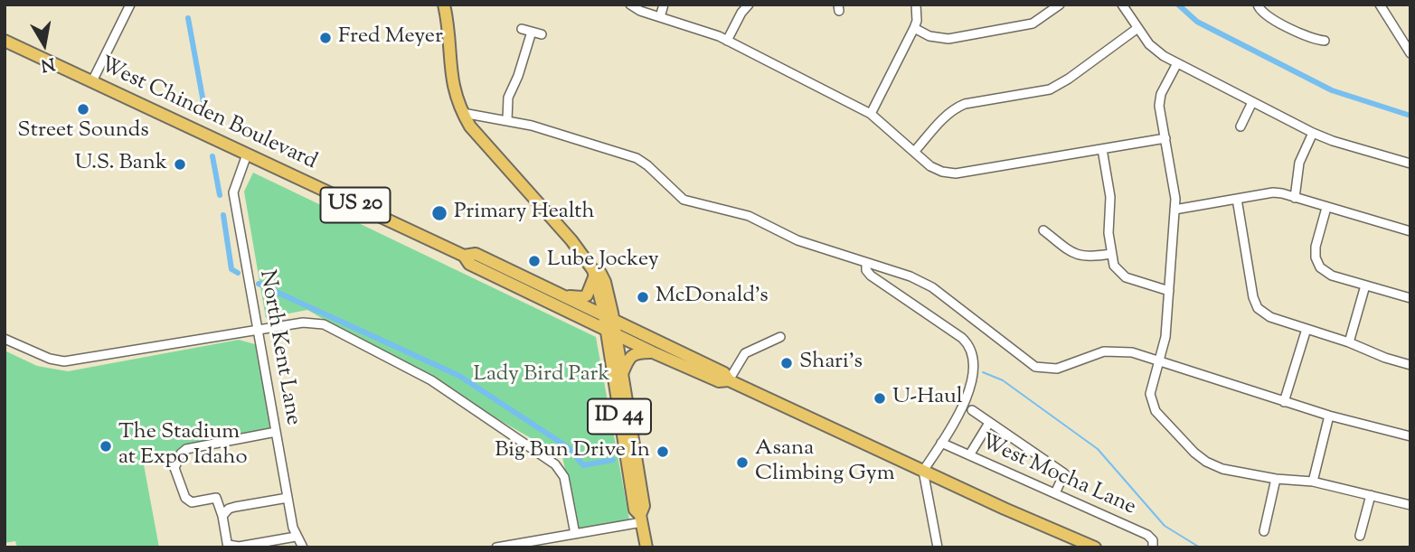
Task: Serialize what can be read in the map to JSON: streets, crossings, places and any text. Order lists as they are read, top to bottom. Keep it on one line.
{"streets":{"main road":["West Chinden Boulevard","US 20","ID 44"],"street":["North Kent Lane","West Mocha Lane"]},"crossings":[["West Chinden Boulevard","North Kent Lane"],["West Chinden Boulevard","ID 44"]],"parks":["Lady Bird Park"],"places":["Fred Meyer","Street Sounds","U.S. Bank","Primary Health","Lube Jockey","McDonald's","Shari's","U-Haul","The Stadium at Expo Idaho","Big Bun Drive In","Asana Climbing Gym"],"north":"bottom"}
